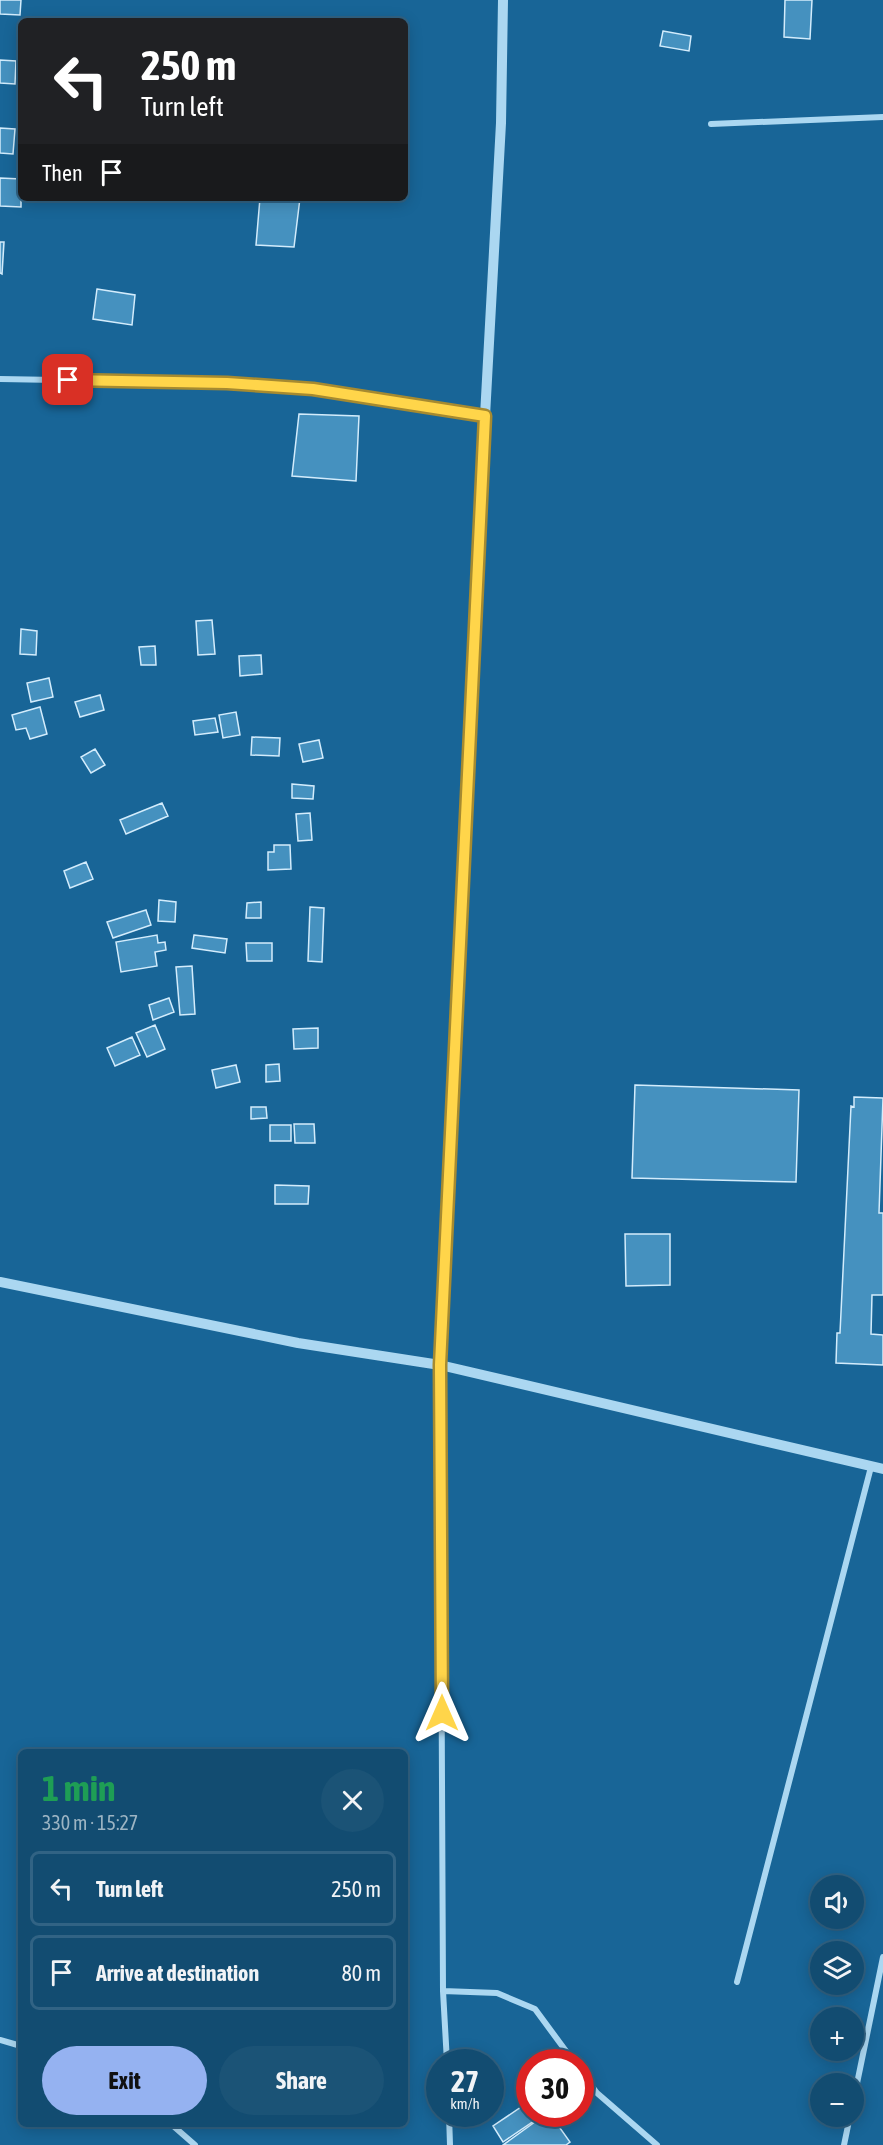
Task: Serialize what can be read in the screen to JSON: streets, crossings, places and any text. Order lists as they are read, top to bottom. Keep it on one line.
{"page":{"turn":["250 m","Turn left"],"then":"Then","heading":["1 min","330 m · 15:27"],"list":[{"name":"Turn left","value":"250 m"},{"name":"Arrive at destination","value":"80 m"}],"map_buttons":["+","−"],"buttons":["Exit","Share"],"speed":"27 km/h","limit":"30"}}
